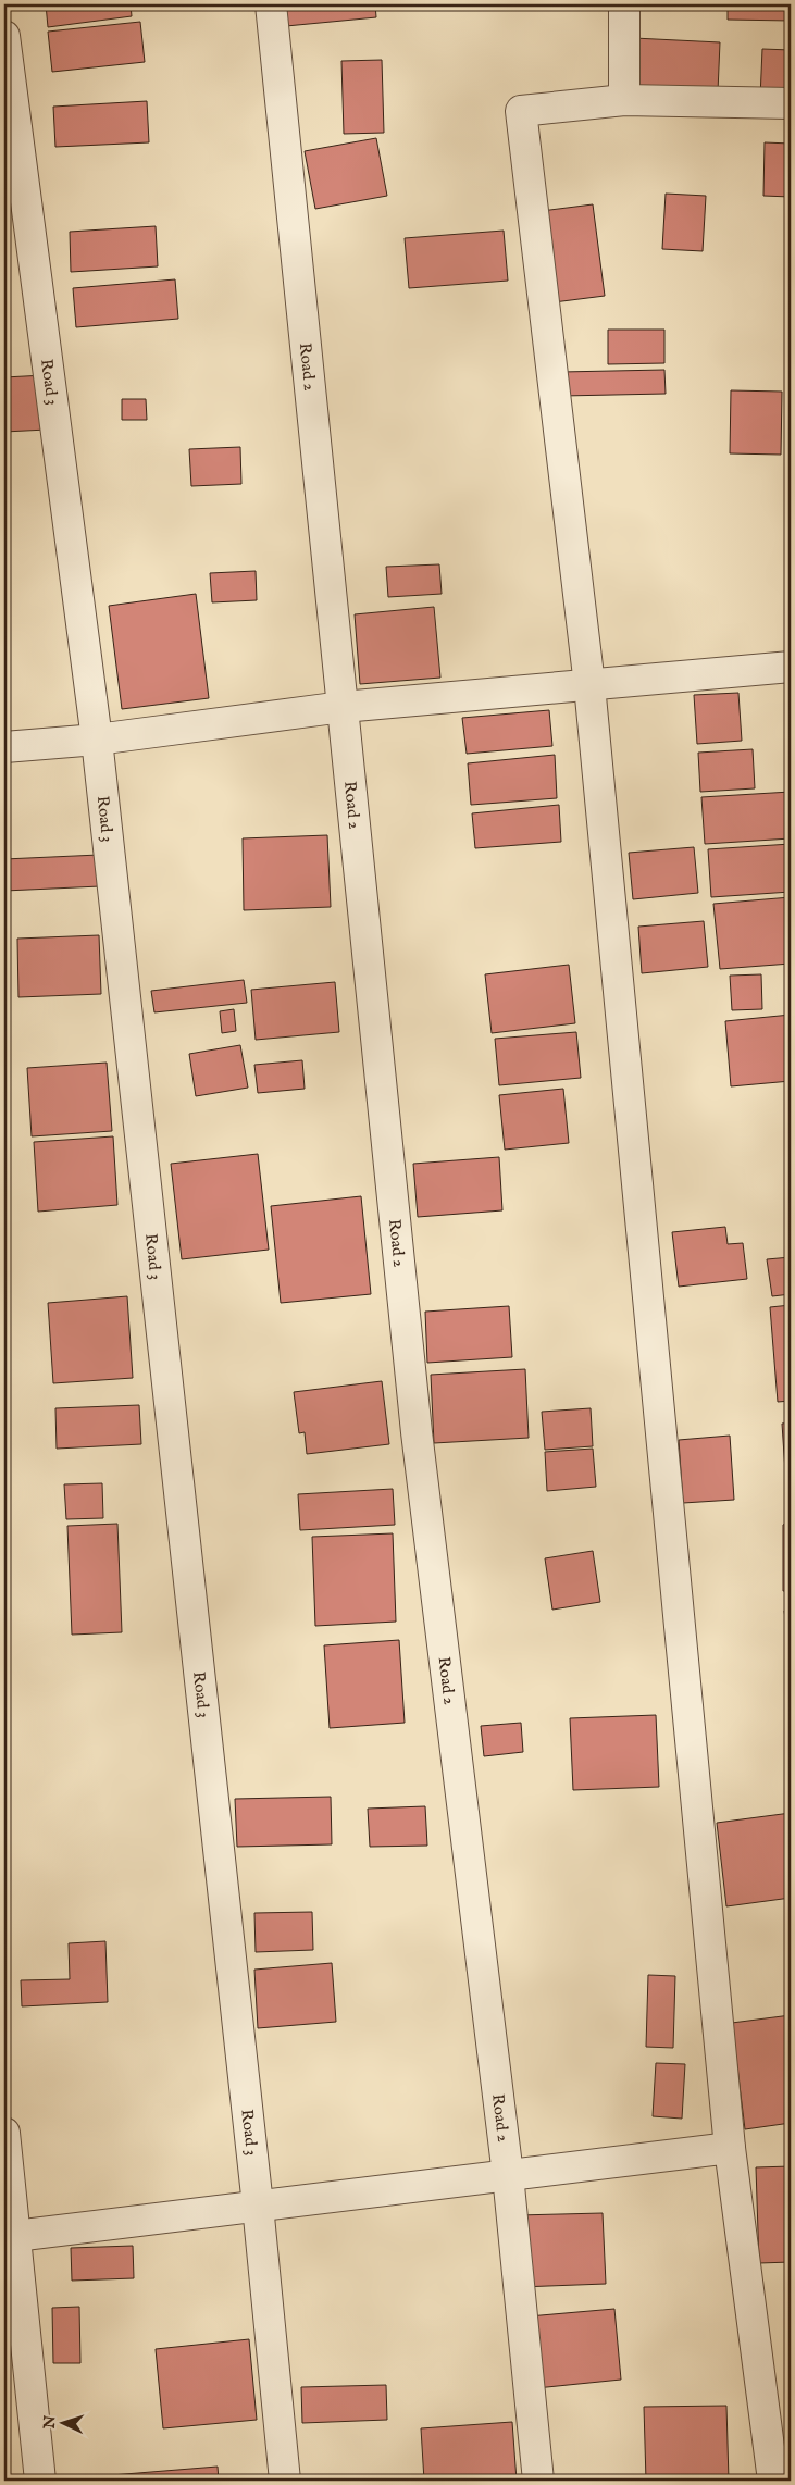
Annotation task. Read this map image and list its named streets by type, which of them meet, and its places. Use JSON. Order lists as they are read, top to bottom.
{
  "streets": {
    "street": ["Road 2", "Road 3"]
  },
  "north": "left"
}
